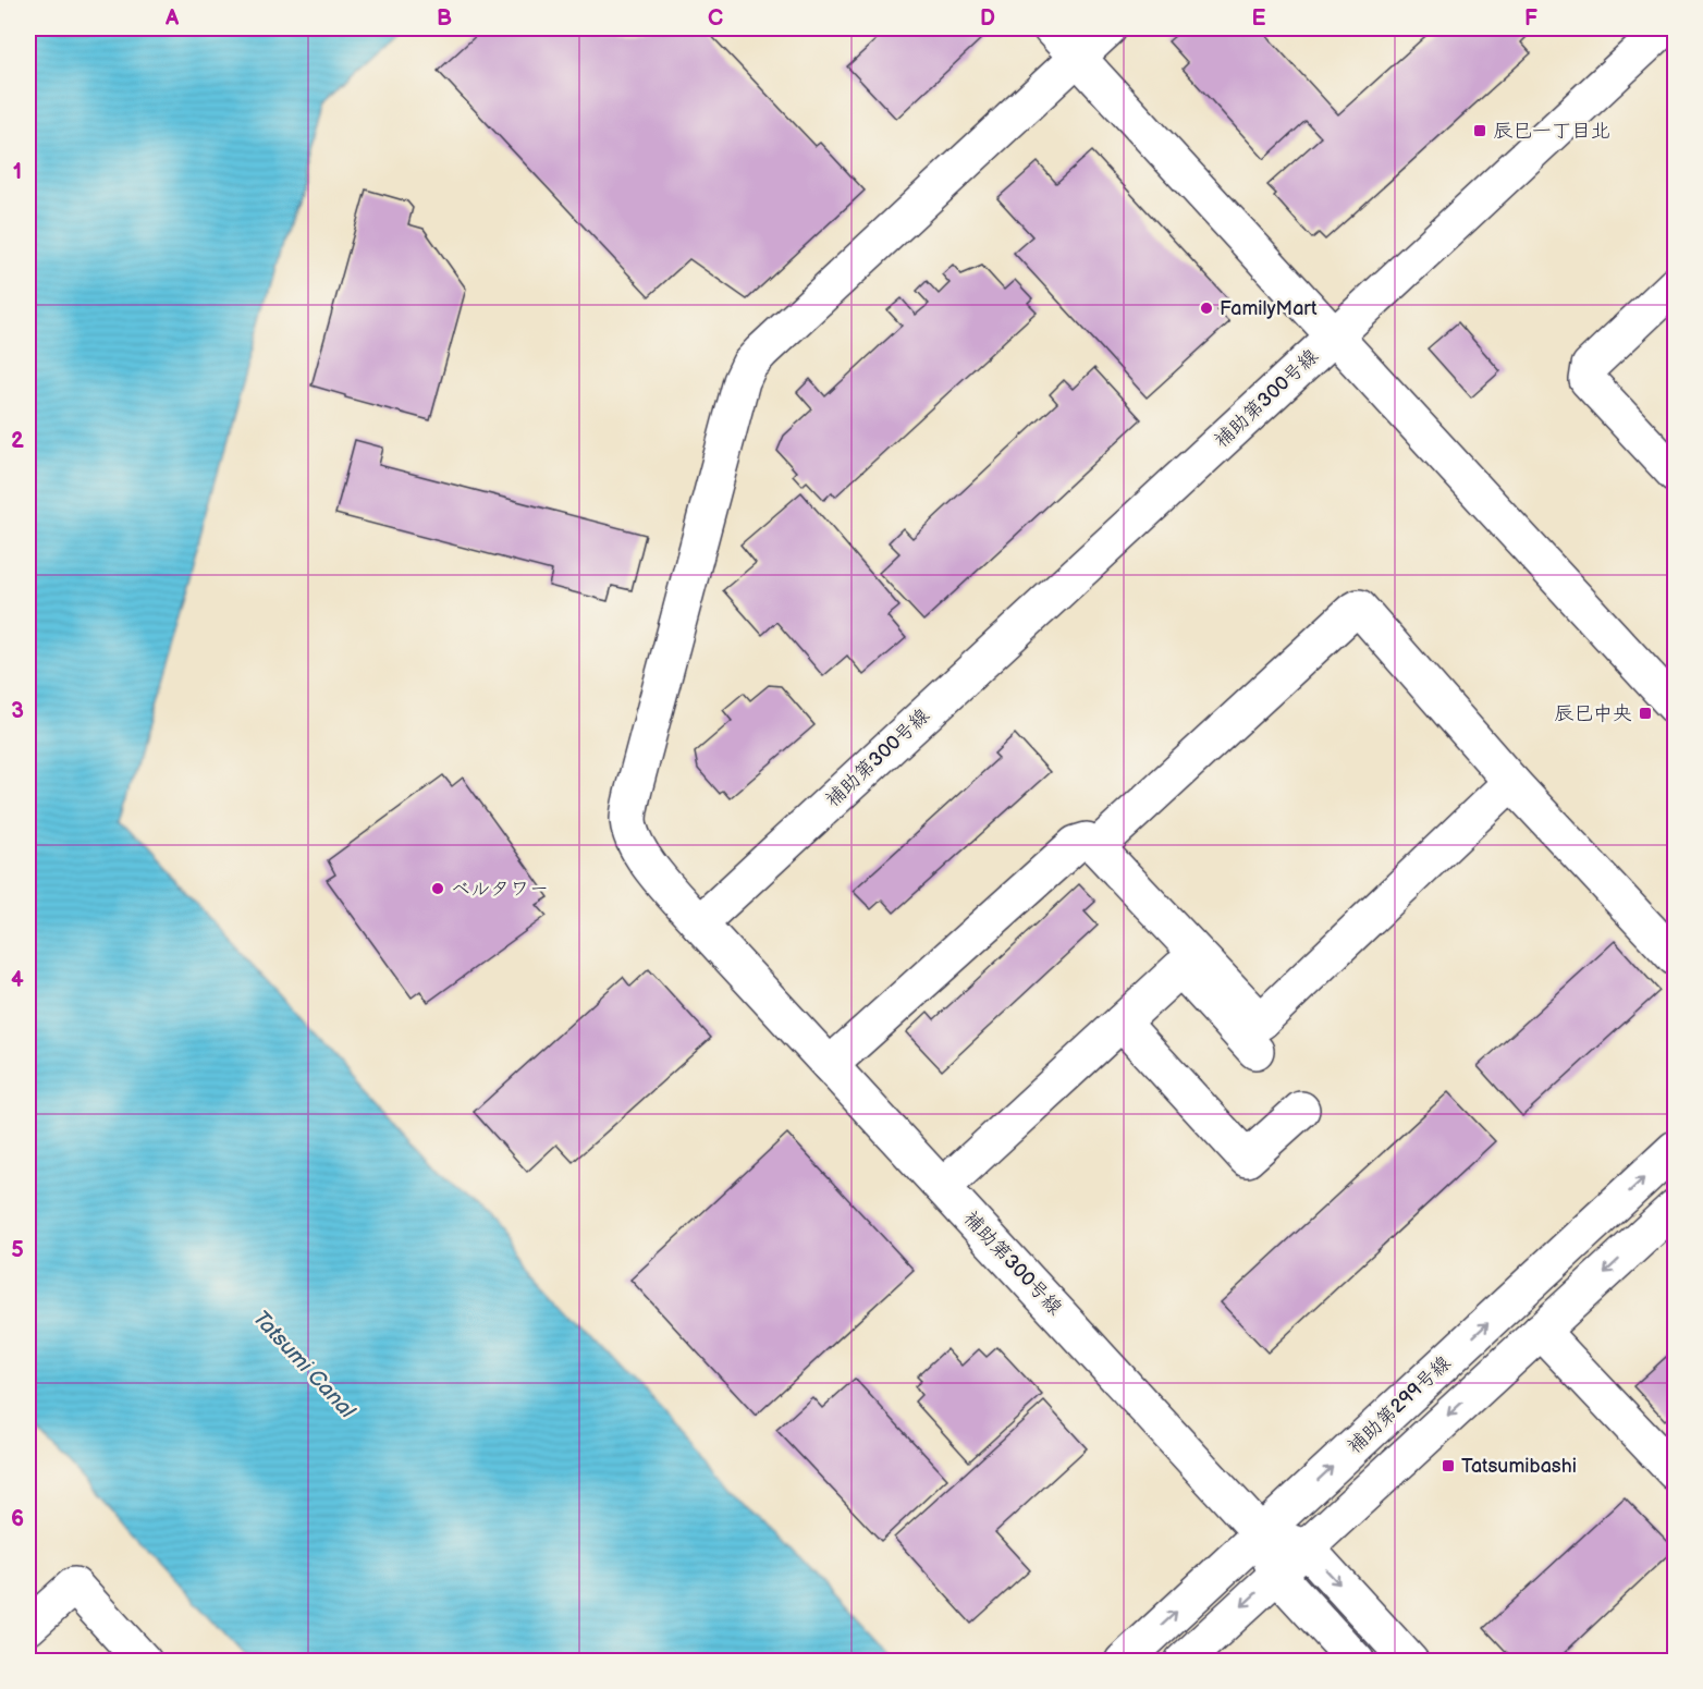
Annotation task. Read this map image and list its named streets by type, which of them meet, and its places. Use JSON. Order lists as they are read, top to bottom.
{
  "streets": {
    "street": ["補助第300号線", "補助第299号線"]
  },
  "crossings": [
    ["補助第300号線", "補助第299号線"]
  ],
  "water": ["Tatsumi Canal"],
  "places": {
    "transit": ["辰巳一丁目北", "辰巳中央", "Tatsumibashi"],
    "other": ["FamilyMart", "ベルタワー"]
  },
  "grid": {
    "columns": [
      "A",
      "B",
      "C",
      "D",
      "E",
      "F"
    ],
    "rows": [
      "1",
      "2",
      "3",
      "4",
      "5",
      "6"
    ]
  }
}
